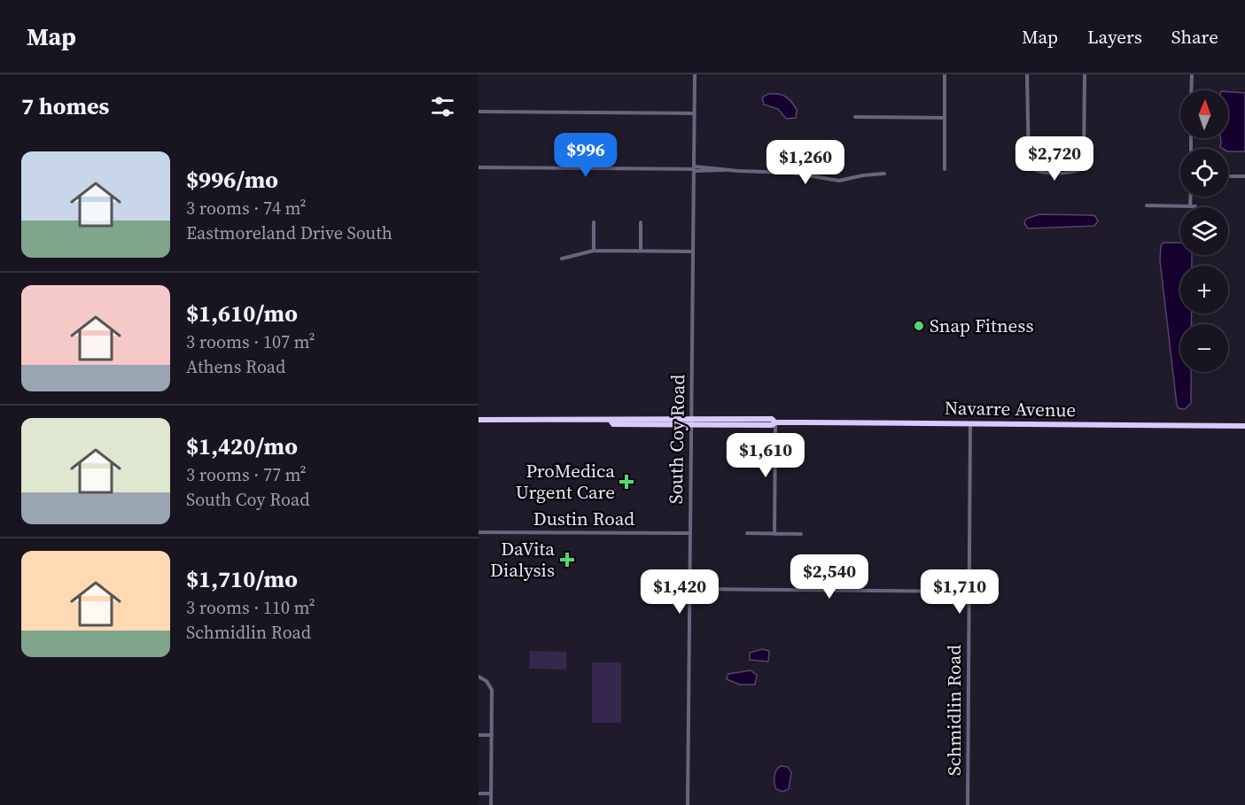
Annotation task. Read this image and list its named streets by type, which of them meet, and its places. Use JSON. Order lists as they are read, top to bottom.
{
  "streets": {
    "highway": ["Navarre Avenue"],
    "street": ["South Coy Road", "Dustin Road", "Schmidlin Road"]
  },
  "crossings": [
    ["Navarre Avenue", "South Coy Road"],
    ["Navarre Avenue", "Schmidlin Road"],
    ["South Coy Road", "Dustin Road"]
  ],
  "places": {
    "other": ["Snap Fitness"],
    "health": ["ProMedica Urgent Care", "DaVita Dialysis"]
  },
  "north": "top",
  "page": {
    "header": "Map",
    "nav": ["Map", "Layers", "Share"],
    "heading": "7 homes",
    "map_buttons": ["+", "−"],
    "price": [
      "$996",
      "$2,720",
      "$1,260",
      "$1,610",
      "$2,540",
      "$1,420",
      "$1,710"
    ],
    "list": [
      {
        "name": "$996/mo",
        "note": "3 rooms · 74 m² · Eastmoreland Drive South"
      },
      {
        "name": "$1,610/mo",
        "note": "3 rooms · 107 m² · Athens Road"
      },
      {
        "name": "$1,420/mo",
        "note": "3 rooms · 77 m² · South Coy Road"
      },
      {
        "name": "$1,710/mo",
        "note": "3 rooms · 110 m² · Schmidlin Road"
      }
    ]
  }
}
